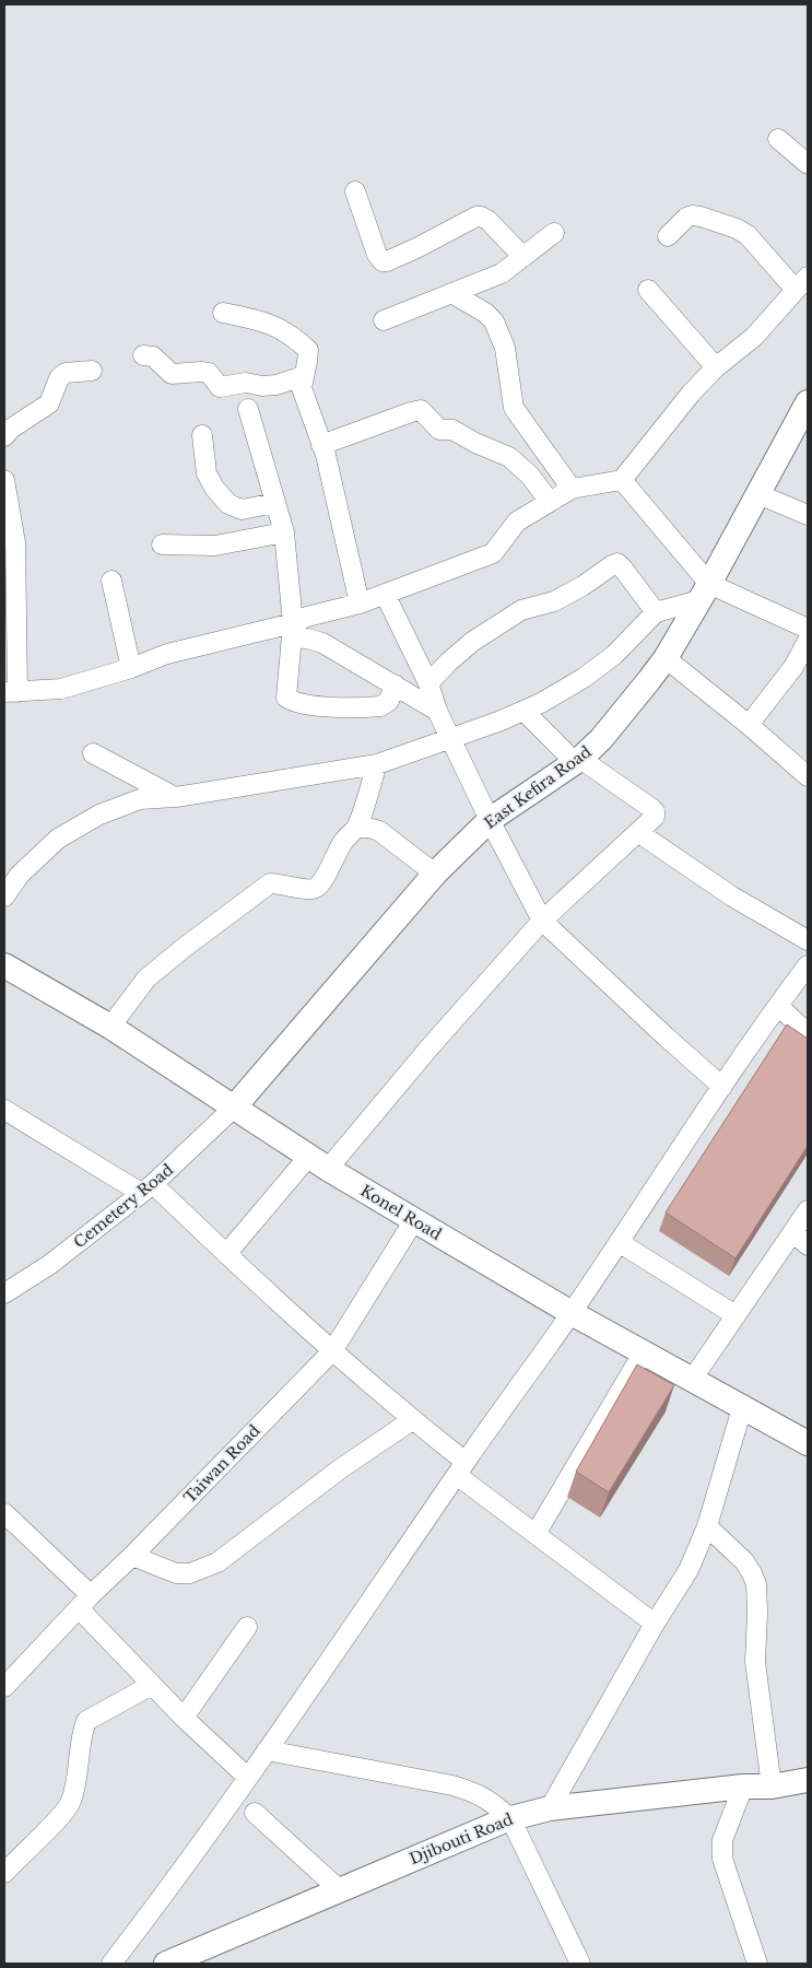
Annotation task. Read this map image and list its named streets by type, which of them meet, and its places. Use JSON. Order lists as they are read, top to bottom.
{
  "streets": {
    "main road": ["East Kefira Road", "Konel Road", "Djibouti Road"],
    "street": ["Cemetery Road", "Taiwan Road"]
  },
  "crossings": [
    ["East Kefira Road", "Cemetery Road"],
    ["East Kefira Road", "Konel Road"],
    ["Cemetery Road", "Konel Road"],
    ["Konel Road", "Taiwan Road"]
  ]
}
